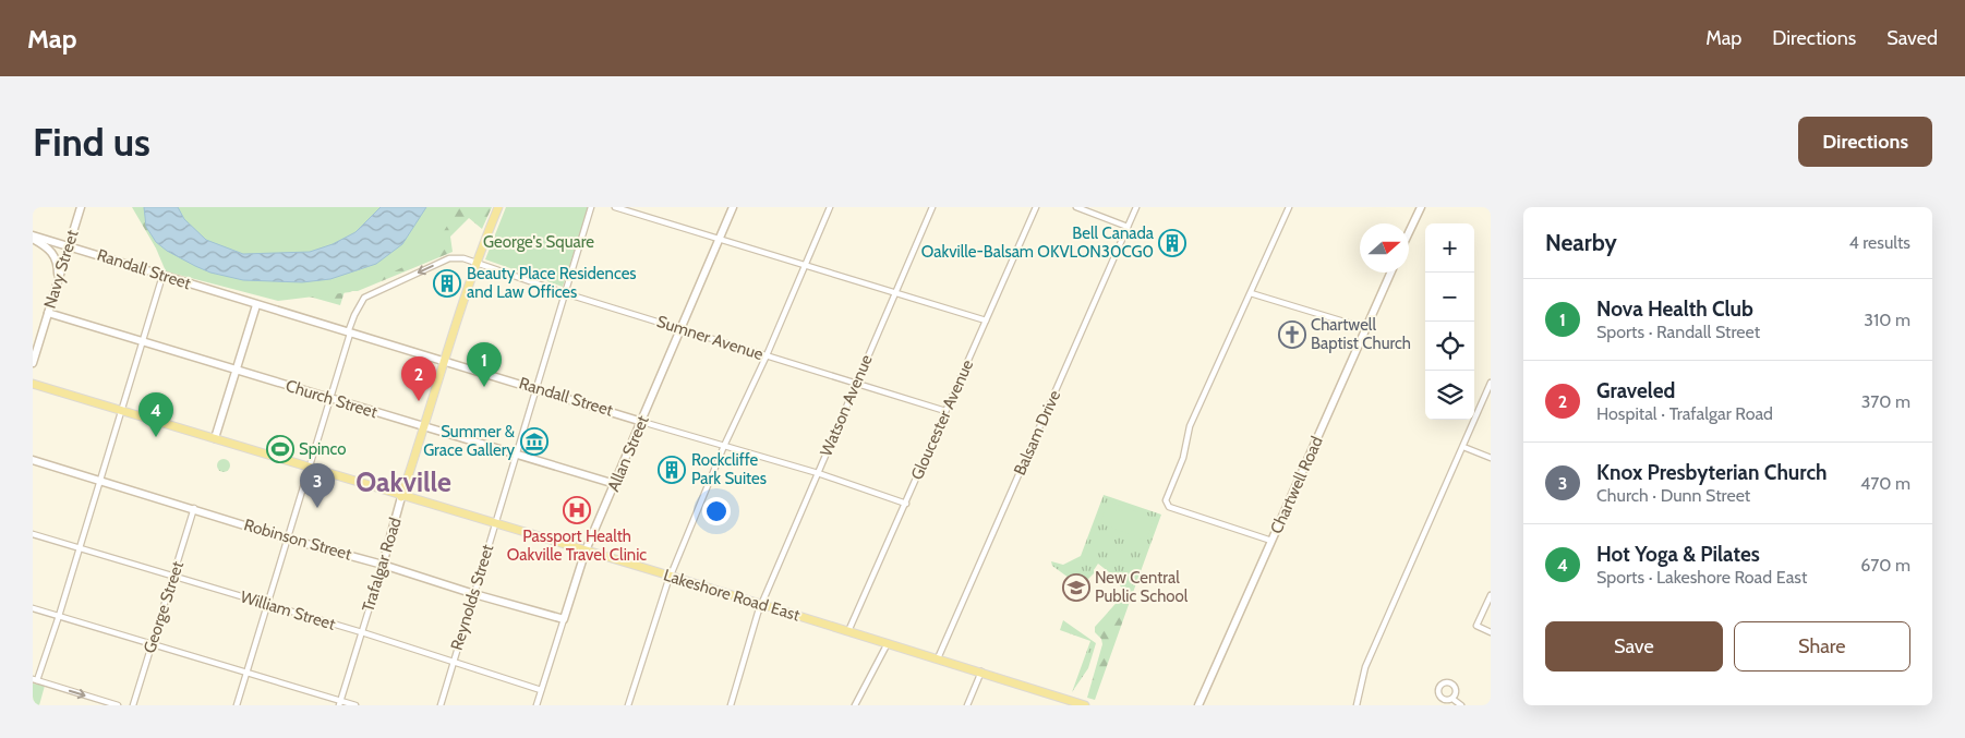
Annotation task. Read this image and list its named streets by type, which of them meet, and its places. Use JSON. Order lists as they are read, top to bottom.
{
  "streets": {
    "main road": ["Trafalgar Road", "Lakeshore Road East"],
    "street": [
      "Navy Street",
      "Randall Street",
      "Sumner Avenue",
      "Church Street",
      "Watson Avenue",
      "Gloucester Avenue",
      "Balsam Drive",
      "Allan Street",
      "Chartwell Road",
      "Robinson Street",
      "Reynolds Street",
      "George Street",
      "William Street"
    ]
  },
  "crossings": [
    ["Navy Street", "Randall Street"],
    ["Navy Street", "Church Street"],
    ["Randall Street", "Sumner Avenue"],
    ["Randall Street", "Watson Avenue"],
    ["Randall Street", "Gloucester Avenue"],
    ["Randall Street", "Allan Street"],
    ["Randall Street", "Trafalgar Road"],
    ["Randall Street", "Reynolds Street"],
    ["Sumner Avenue", "Church Street"],
    ["Sumner Avenue", "Watson Avenue"],
    ["Sumner Avenue", "Gloucester Avenue"],
    ["Sumner Avenue", "Allan Street"],
    ["Sumner Avenue", "Robinson Street"],
    ["Sumner Avenue", "Trafalgar Road"],
    ["Sumner Avenue", "Lakeshore Road East"],
    ["Sumner Avenue", "Reynolds Street"],
    ["Sumner Avenue", "William Street"],
    ["Church Street", "Allan Street"],
    ["Church Street", "Trafalgar Road"],
    ["Church Street", "Reynolds Street"],
    ["Watson Avenue", "Lakeshore Road East"],
    ["Gloucester Avenue", "Lakeshore Road East"],
    ["Balsam Drive", "Lakeshore Road East"],
    ["Allan Street", "Robinson Street"],
    ["Allan Street", "Lakeshore Road East"],
    ["Allan Street", "William Street"],
    ["Robinson Street", "Trafalgar Road"],
    ["Robinson Street", "Reynolds Street"],
    ["Robinson Street", "George Street"],
    ["Trafalgar Road", "Lakeshore Road East"],
    ["Trafalgar Road", "William Street"],
    ["Lakeshore Road East", "Reynolds Street"],
    ["Reynolds Street", "William Street"],
    ["George Street", "William Street"]
  ],
  "districts": ["Oakville"],
  "parks": ["George's Square"],
  "places": {
    "building": ["Bell Canada Oakville-Balsam OKVLON30CG0", "Beauty Place Residences and Law Offices", "Rockcliffe Park Suites"],
    "church": ["Chartwell Baptist Church"],
    "museum": ["Summer & Grace Gallery"],
    "sports": ["Spinco"],
    "hospital": ["Passport Health Oakville Travel Clinic"],
    "school or university": ["New Central Public School"]
  },
  "north": "right",
  "page": {
    "header": "Map",
    "nav": ["Map", "Directions", "Saved"],
    "buttons": [
      "Directions",
      ["Save", "Share"]
    ],
    "title": "Find us",
    "heading": ["Nearby", "4 results"],
    "map_buttons": ["+", "−"],
    "list": [
      {
        "mark": "1",
        "name": "Nova Health Club",
        "note": "Sports · Randall Street",
        "value": "310 m"
      },
      {
        "mark": "2",
        "name": "Graveled",
        "note": "Hospital · Trafalgar Road",
        "value": "370 m"
      },
      {
        "mark": "3",
        "name": "Knox Presbyterian Church",
        "note": "Church · Dunn Street",
        "value": "470 m"
      },
      {
        "mark": "4",
        "name": "Hot Yoga & Pilates",
        "note": "Sports · Lakeshore Road East",
        "value": "670 m"
      }
    ],
    "pins": [
      "1",
      "2",
      "4",
      "3"
    ]
  }
}
